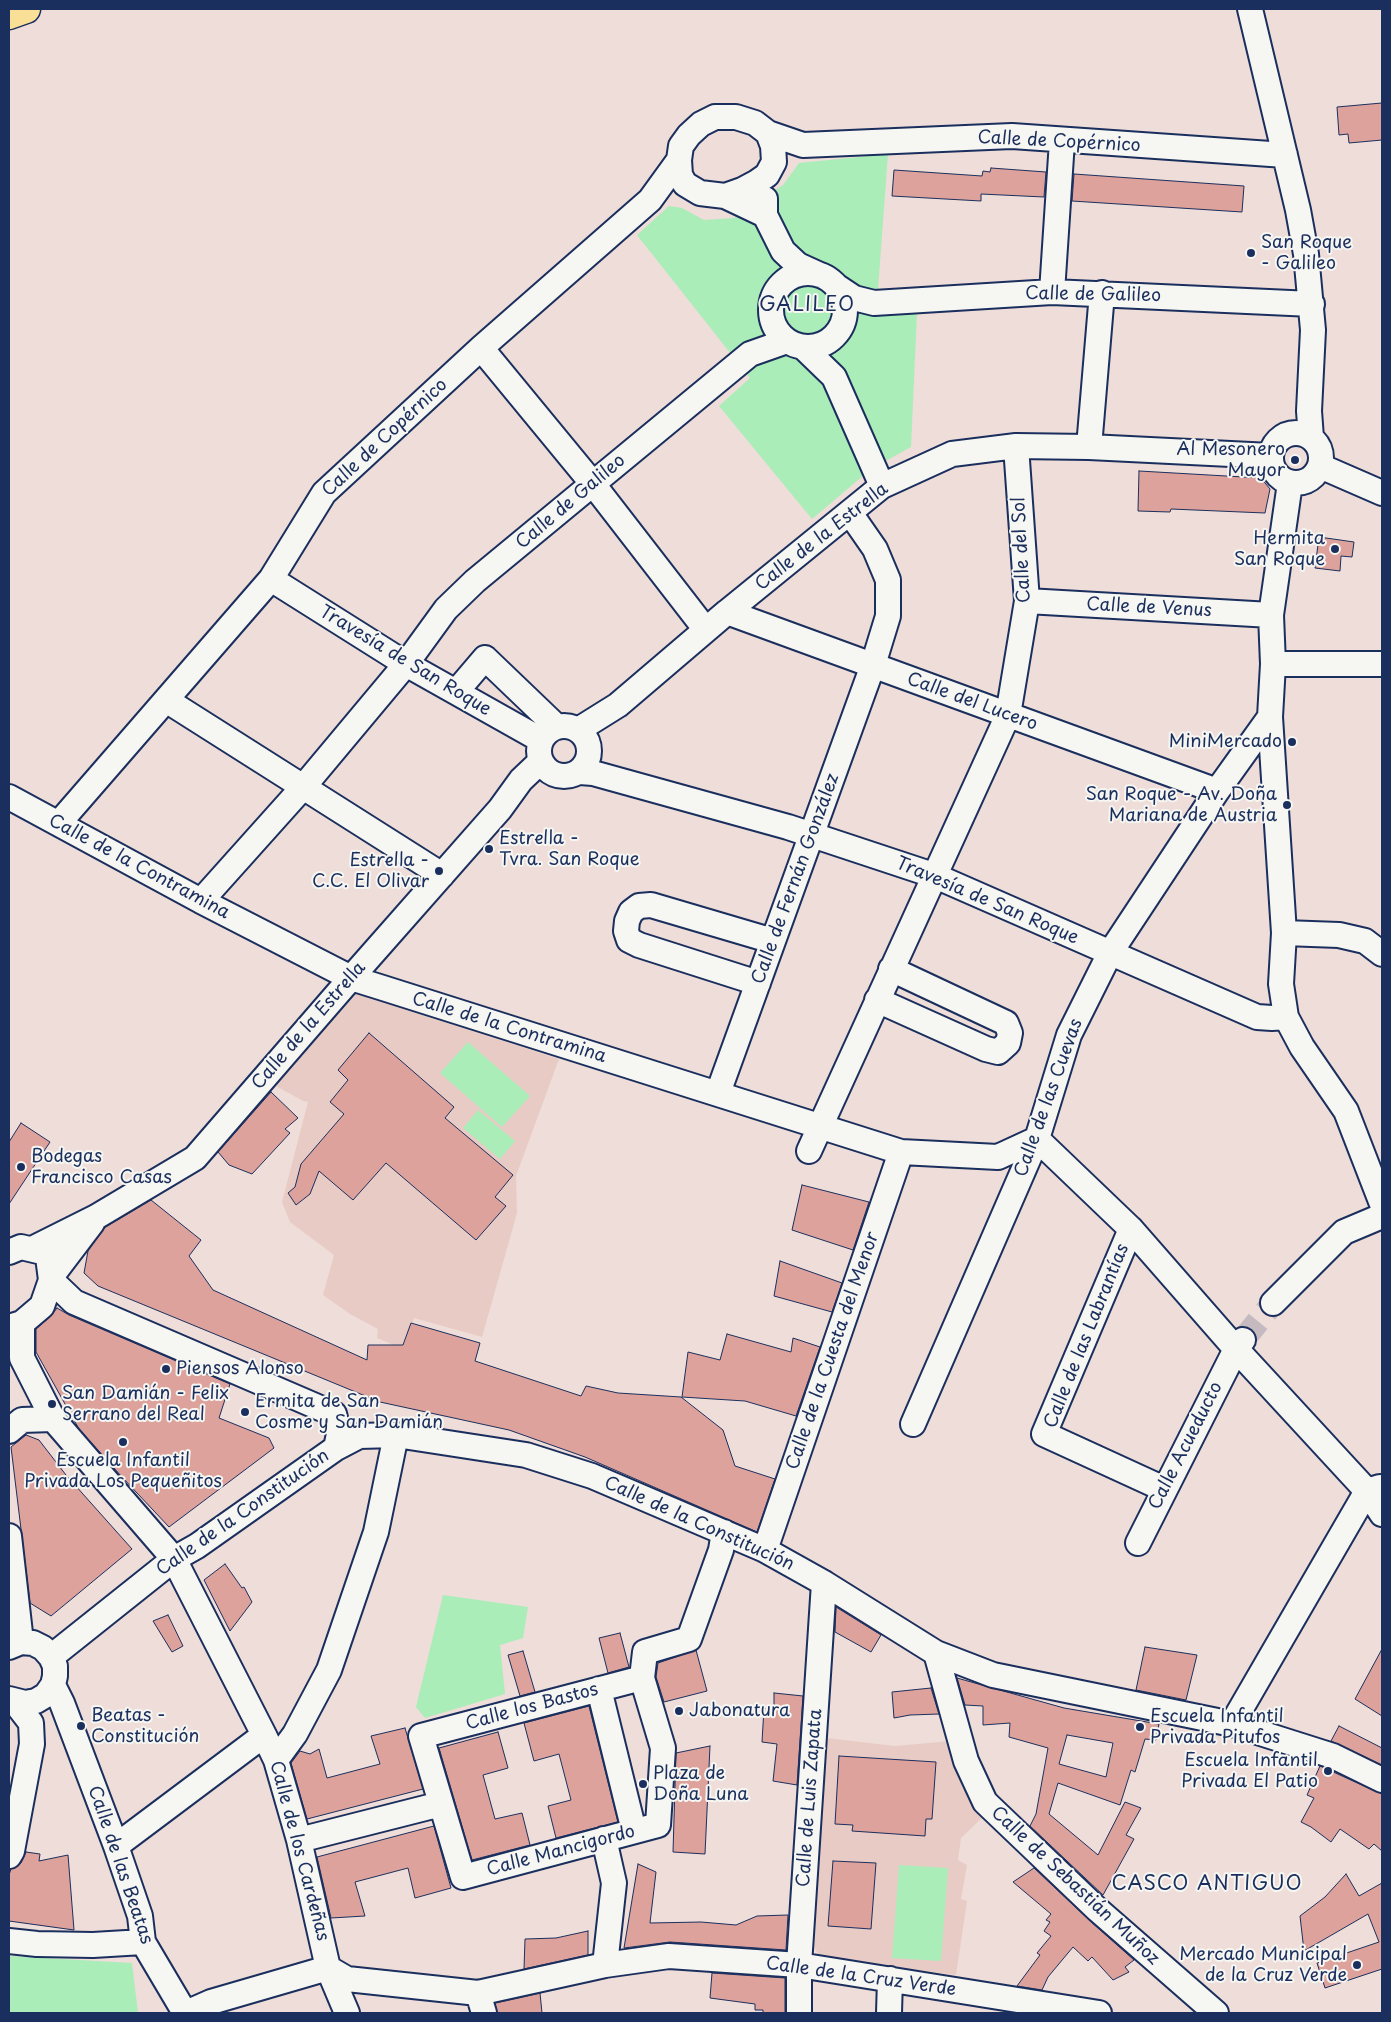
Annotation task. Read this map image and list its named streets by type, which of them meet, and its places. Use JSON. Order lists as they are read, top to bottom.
{
  "streets": {
    "street": [
      "Calle de Copérnico",
      "Calle de Galileo",
      "Calle de la Estrella",
      "Calle del Sol",
      "Calle de Venus",
      "Travesía de San Roque",
      "Calle del Lucero",
      "Calle de la Contramina",
      "Calle de Fernán González",
      "Calle de las Cuevas",
      "Calle de las Labrantías",
      "Calle de la Cuesta del Menor",
      "Calle Acueducto",
      "Calle de la Constitución",
      "Calle los Bastos",
      "Calle de Luis Zapata",
      "Calle de los Cardeñas",
      "Calle Mancigordo",
      "Calle de las Beatas",
      "Calle de Sebastián Muñoz",
      "Calle de la Cruz Verde"
    ]
  },
  "crossings": [
    ["Calle de Copérnico", "Travesía de San Roque"],
    ["Calle de Copérnico", "Calle de la Contramina"],
    ["Calle de Galileo", "Travesía de San Roque"],
    ["Calle de Galileo", "Calle de la Contramina"],
    ["Calle de la Estrella", "Calle del Sol"],
    ["Calle de la Estrella", "Travesía de San Roque"],
    ["Calle de la Estrella", "Calle del Lucero"],
    ["Calle de la Estrella", "Calle de la Contramina"],
    ["Calle de la Estrella", "Calle de Fernán González"],
    ["Calle de la Estrella", "Calle de los Cardeñas"],
    ["Calle del Sol", "Calle de Venus"],
    ["Calle del Sol", "Travesía de San Roque"],
    ["Calle del Sol", "Calle del Lucero"],
    ["Calle del Sol", "Calle de la Contramina"],
    ["Travesía de San Roque", "Calle de Fernán González"],
    ["Travesía de San Roque", "Calle de las Cuevas"],
    ["Calle del Lucero", "Calle de Fernán González"],
    ["Calle del Lucero", "Calle de las Cuevas"],
    ["Calle de la Contramina", "Calle de Fernán González"],
    ["Calle de la Contramina", "Calle de las Cuevas"],
    ["Calle de la Contramina", "Calle de la Cuesta del Menor"],
    ["Calle de las Labrantías", "Calle Acueducto"],
    ["Calle de la Cuesta del Menor", "Calle de la Constitución"],
    ["Calle de la Constitución", "Calle de Luis Zapata"],
    ["Calle de la Constitución", "Calle de los Cardeñas"],
    ["Calle de la Constitución", "Calle de Sebastián Muñoz"],
    ["Calle los Bastos", "Calle Mancigordo"],
    ["Calle de Luis Zapata", "Calle de la Cruz Verde"],
    ["Calle de los Cardeñas", "Calle de la Cruz Verde"]
  ],
  "districts": ["GALILEO", "CASCO ANTIGUO"],
  "places": [
    "San Roque - Galileo",
    "Al Mesonero Mayor",
    "Hermita San Roque",
    "MiniMercado",
    "San Roque - Av. Doña Mariana de Austria",
    "Estrella - Tvra. San Roque",
    "Estrella - C.C. El Olivar",
    "Bodegas Francisco Casas",
    "Piensos Alonso",
    "San Damián - Felix Serrano del Real",
    "Ermita de San Cosme y San Damián",
    "Escuela Infantil Privada Los Pequeñitos",
    "Jabonatura",
    "Beatas - Constitución",
    "Escuela Infantil Privada Pitufos",
    "Escuela Infantil Privada El Patio",
    "Plaza de Doña Luna",
    "Mercado Municipal de la Cruz Verde"
  ]
}
